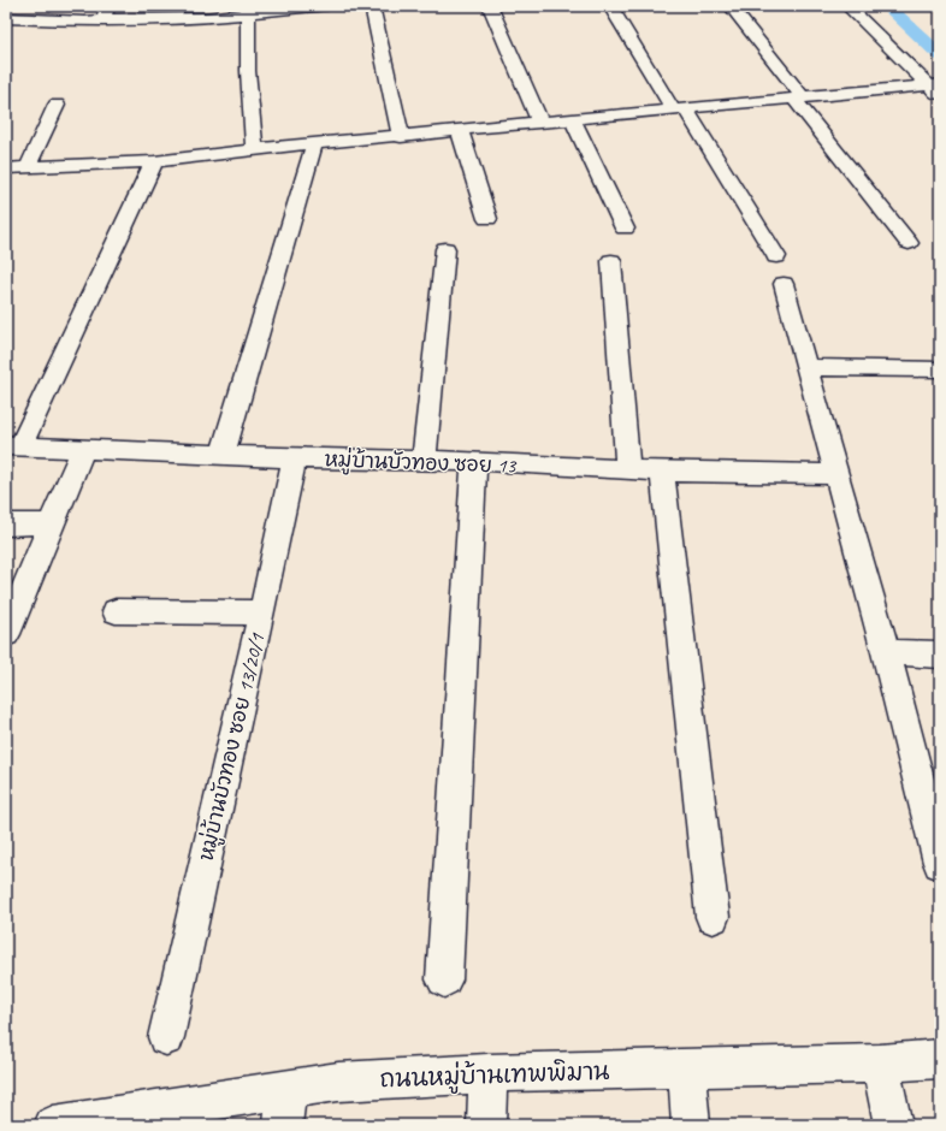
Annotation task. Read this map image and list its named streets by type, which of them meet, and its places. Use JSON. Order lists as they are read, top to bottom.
{
  "streets": {
    "street": ["หมู่บ้านบัวทอง ซอย 13", "หมู่บ้านบัวทอง ซอย 13/20/1", "ถนนหมู่บ้านเทพพิมาน"]
  },
  "crossings": [
    ["หมู่บ้านบัวทอง ซอย 13", "หมู่บ้านบัวทอง ซอย 13/20/1"]
  ]
}
